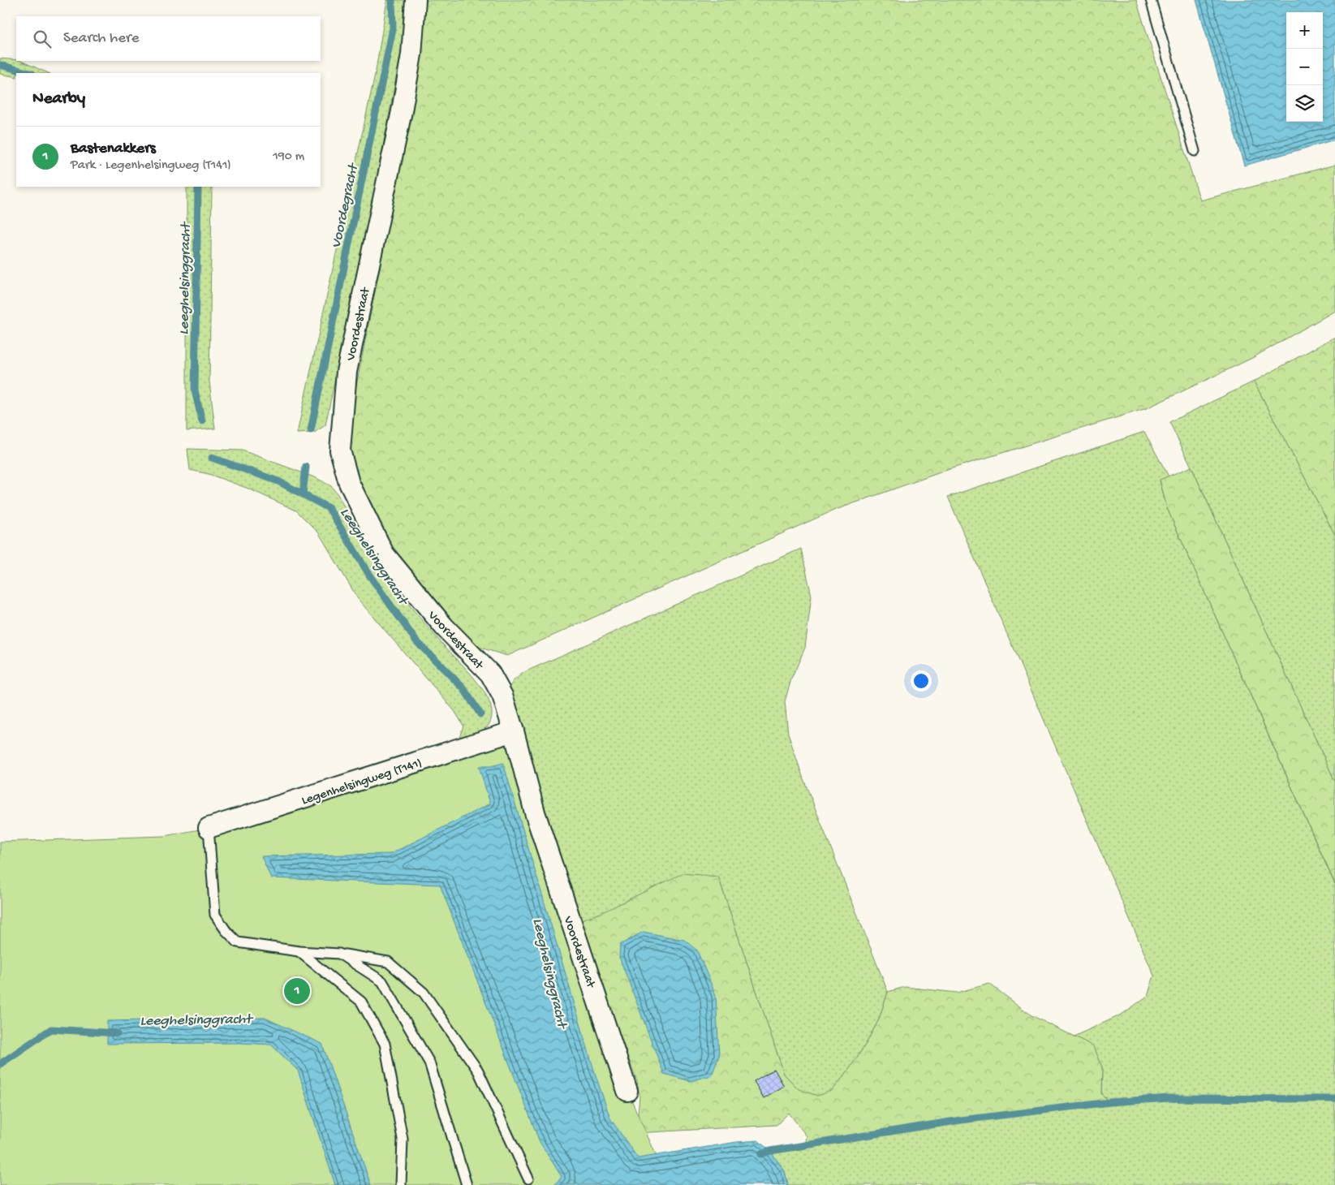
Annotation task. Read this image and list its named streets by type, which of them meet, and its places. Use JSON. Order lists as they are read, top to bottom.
{
  "streets": {
    "street": ["Voordestraat", "Legenhelsingweg (T141)"]
  },
  "crossings": [
    ["Voordestraat", "Legenhelsingweg (T141)"]
  ],
  "water": ["Voordegracht", "Leeghelsinggracht"],
  "page": {
    "map_buttons": ["+", "−"],
    "search": "Search here",
    "heading": "Nearby",
    "list": [
      {
        "mark": "1",
        "name": "Bastenakkers",
        "note": "Park · Legenhelsingweg (T141)",
        "value": "190 m"
      }
    ],
    "pins": "1"
  }
}
